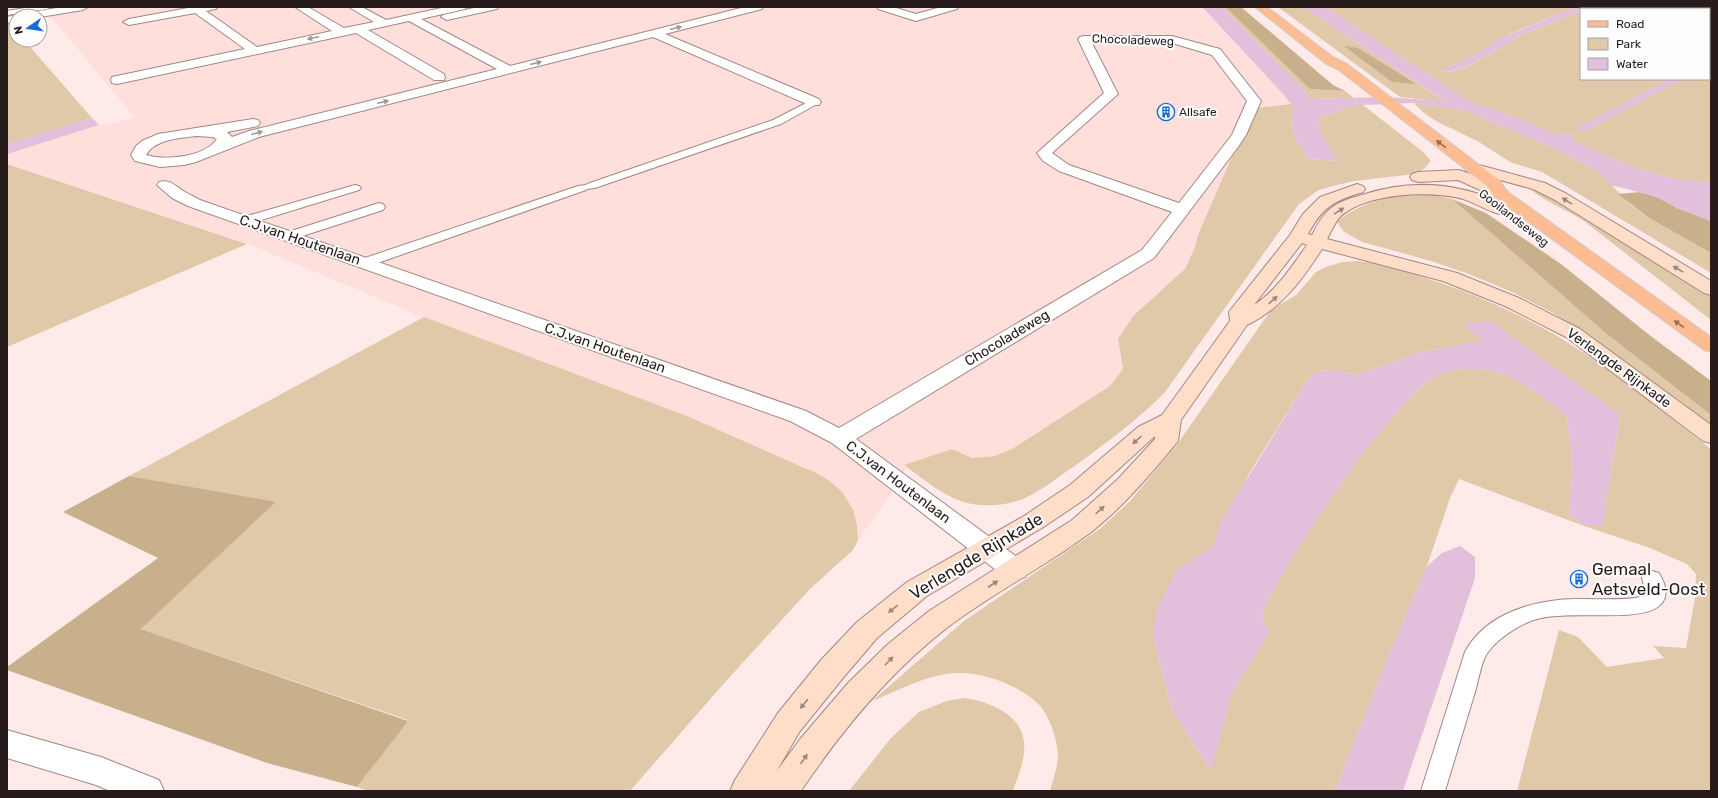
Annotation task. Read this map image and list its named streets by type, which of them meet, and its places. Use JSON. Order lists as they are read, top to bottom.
{
  "streets": {
    "main road": ["Gooilandseweg"],
    "street": ["Chocoladeweg", "C.J.van Houtenlaan", "Verlengde Rijnkade"]
  },
  "crossings": [
    ["Chocoladeweg", "C.J.van Houtenlaan"],
    ["Gooilandseweg", "Verlengde Rijnkade"],
    ["C.J.van Houtenlaan", "Verlengde Rijnkade"]
  ],
  "places": {
    "building": ["Allsafe", "Gemaal Aetsveld-Oost"]
  },
  "legend": ["Road", "Park", "Water"],
  "north": "left"
}
